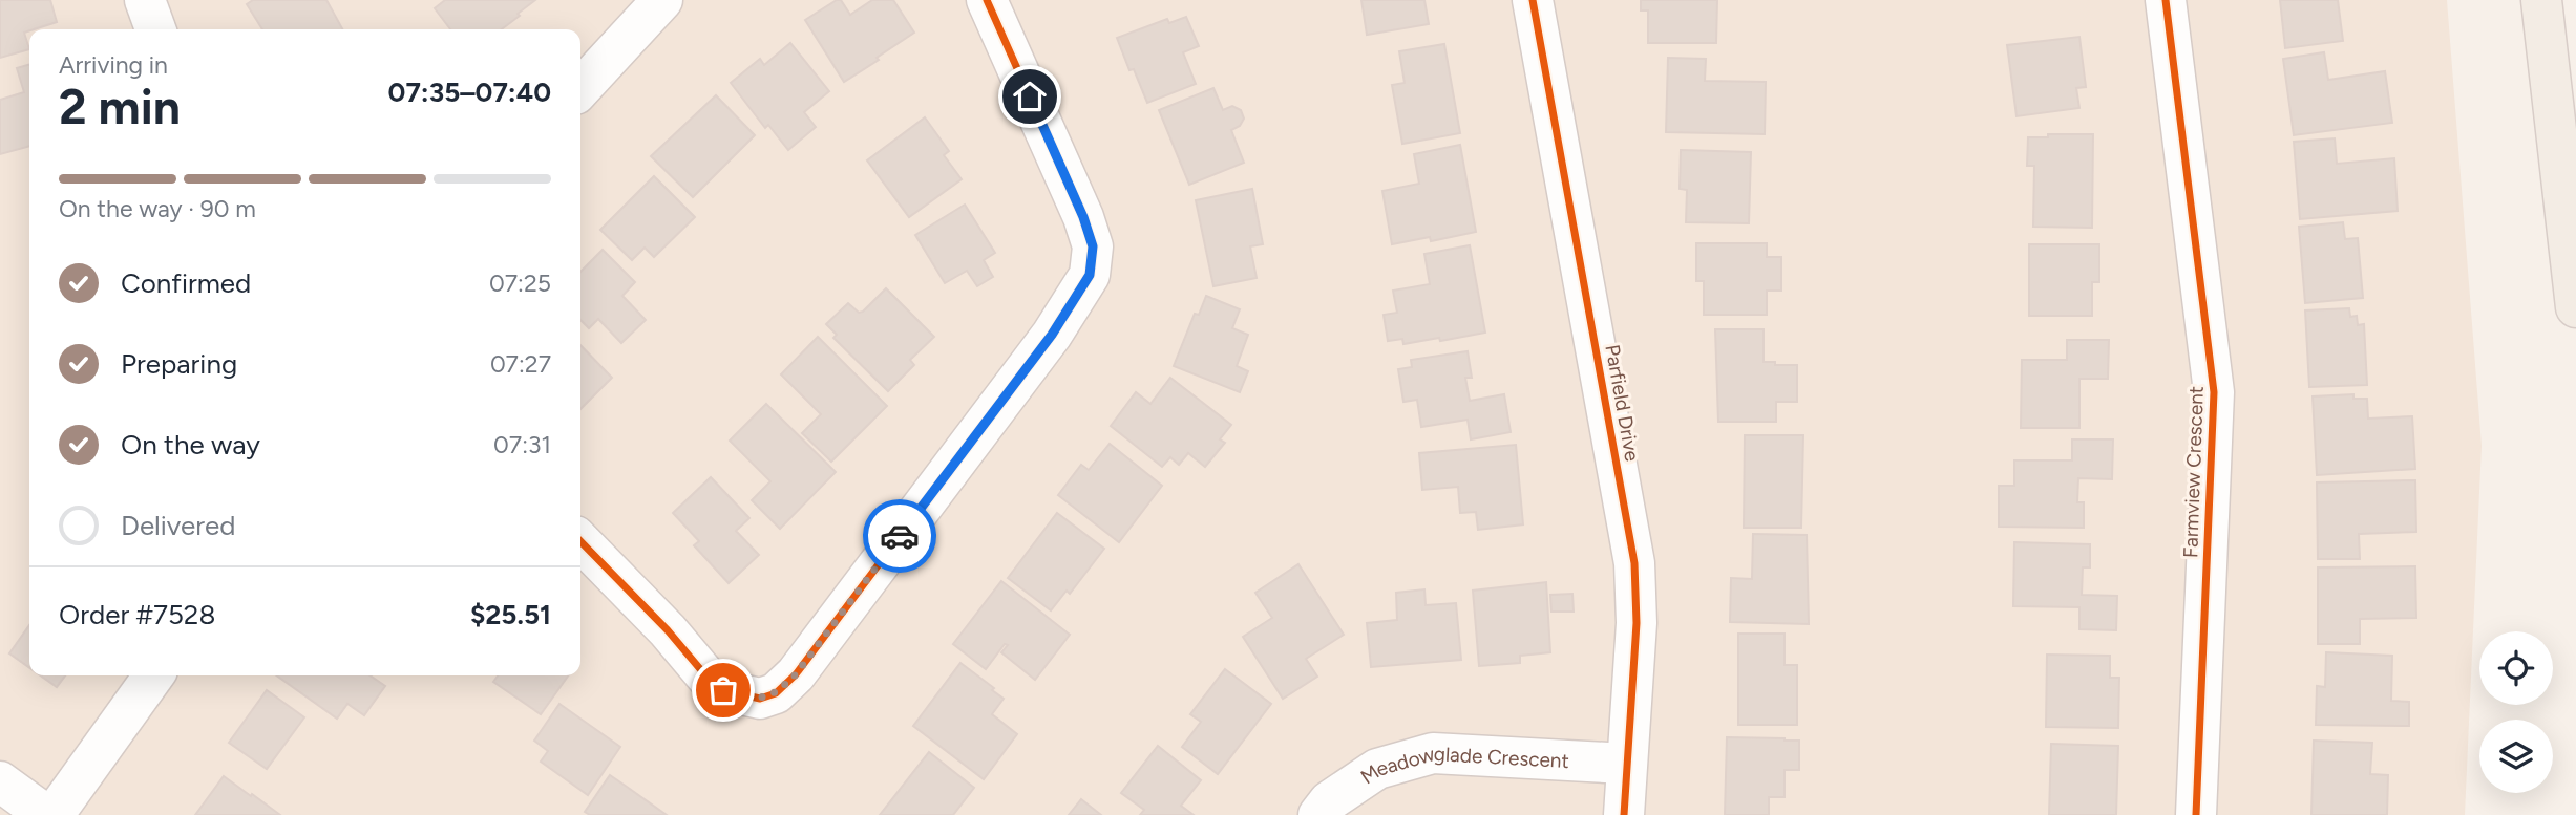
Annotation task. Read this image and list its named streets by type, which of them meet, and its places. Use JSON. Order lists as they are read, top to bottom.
{
  "streets": {
    "street": ["Parfield Drive", "Farmview Crescent", "Meadowglade Crescent"]
  },
  "crossings": [
    ["Parfield Drive", "Meadowglade Crescent"]
  ],
  "page": {
    "heading": ["2 min", "Arriving in", "07:35–07:40"],
    "panel": ["Order #7528", "$25.51"],
    "bar": "On the way · 90 m",
    "list": [
      ["Confirmed", "07:25"],
      ["Preparing", "07:27"],
      ["On the way", "07:31"],
      "Delivered"
    ]
  }
}
